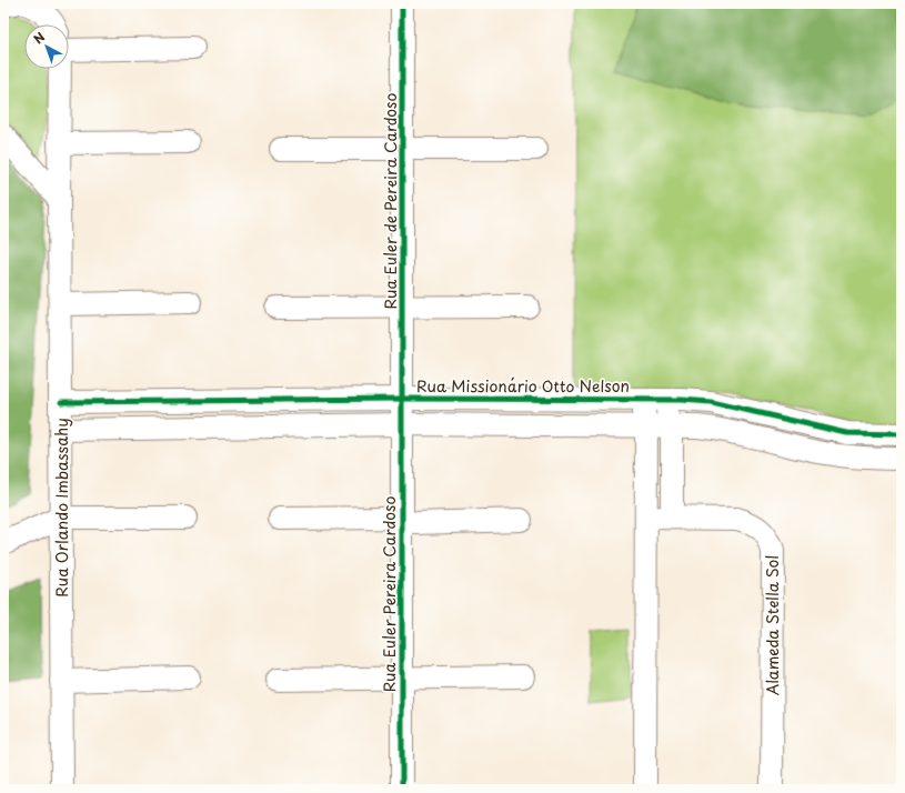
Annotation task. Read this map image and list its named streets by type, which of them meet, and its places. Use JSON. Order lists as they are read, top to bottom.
{
  "streets": {
    "street": [
      "Rua Euler de Pereira Cardoso",
      "Rua Missionário Otto Nelson",
      "Rua Orlando Imbassahy",
      "Rua Euler Pereira Cardoso",
      "Alameda Stella Sol"
    ]
  },
  "crossings": [
    ["Rua Euler de Pereira Cardoso", "Rua Missionário Otto Nelson"],
    ["Rua Euler de Pereira Cardoso", "Rua Euler Pereira Cardoso"],
    ["Rua Missionário Otto Nelson", "Rua Orlando Imbassahy"],
    ["Rua Missionário Otto Nelson", "Rua Euler Pereira Cardoso"]
  ],
  "north": "top left"
}
